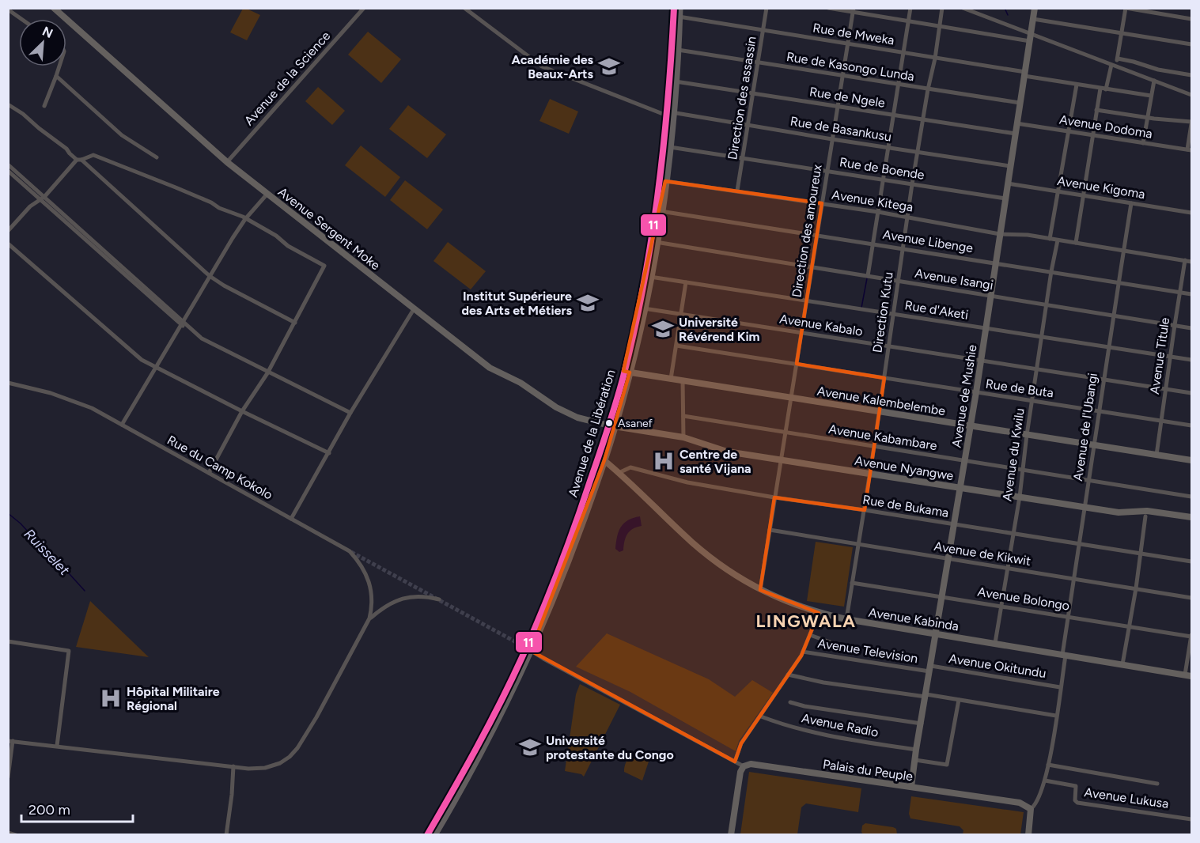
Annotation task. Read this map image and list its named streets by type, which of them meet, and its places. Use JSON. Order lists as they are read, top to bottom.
{
  "streets": {
    "main road": ["Avenue de la Libération"],
    "street": [
      "Rue de Mweka",
      "Rue de Kasongo Lunda",
      "Avenue de la Science",
      "Rue de Ngele",
      "Direction des assassin",
      "Avenue Dodoma",
      "Rue de Basankusu",
      "Rue de Boende",
      "Avenue Kigoma",
      "Avenue Kitega",
      "Avenue Sergent Moke",
      "Direction des amoureux",
      "Avenue Libenge",
      "Avenue Isangi",
      "Rue d'Aketi",
      "Direction Kutu",
      "Avenue Kabalo",
      "Avenue Titule",
      "Rue de Buta",
      "Avenue de Mushie",
      "Avenue Kalembelembe",
      "Avenue de l'Ubangi",
      "Avenue Kabambare",
      "Avenue du Kwilu",
      "Rue du Camp Kokolo",
      "Avenue Nyangwe",
      "Rue de Bukama",
      "Avenue de Kikwit",
      "Avenue Bolongo",
      "Avenue Kabinda",
      "Avenue Television",
      "Avenue Okitundu",
      "Avenue Radio",
      "Palais du Peuple",
      "Avenue Lukusa"
    ]
  },
  "crossings": [
    ["Rue de Mweka", "Direction des assassin"],
    ["Rue de Mweka", "Direction des amoureux"],
    ["Rue de Mweka", "Direction Kutu"],
    ["Rue de Mweka", "Avenue de Mushie"],
    ["Rue de Mweka", "Avenue de la Libération"],
    ["Rue de Kasongo Lunda", "Direction des assassin"],
    ["Rue de Kasongo Lunda", "Direction des amoureux"],
    ["Rue de Kasongo Lunda", "Direction Kutu"],
    ["Rue de Kasongo Lunda", "Avenue de Mushie"],
    ["Rue de Kasongo Lunda", "Avenue de la Libération"],
    ["Avenue de la Science", "Avenue Sergent Moke"],
    ["Rue de Ngele", "Direction des assassin"],
    ["Rue de Ngele", "Direction des amoureux"],
    ["Rue de Ngele", "Direction Kutu"],
    ["Rue de Ngele", "Avenue de Mushie"],
    ["Rue de Ngele", "Avenue de la Libération"],
    ["Direction des assassin", "Rue de Basankusu"],
    ["Direction des assassin", "Rue de Boende"],
    ["Direction des assassin", "Avenue Kitega"],
    ["Avenue Dodoma", "Avenue de Mushie"],
    ["Rue de Basankusu", "Direction des amoureux"],
    ["Rue de Basankusu", "Direction Kutu"],
    ["Rue de Basankusu", "Avenue de Mushie"],
    ["Rue de Basankusu", "Avenue de la Libération"],
    ["Rue de Boende", "Direction des amoureux"],
    ["Rue de Boende", "Direction Kutu"],
    ["Rue de Boende", "Avenue de Mushie"],
    ["Rue de Boende", "Avenue de la Libération"],
    ["Avenue Kigoma", "Avenue de Mushie"],
    ["Avenue Kigoma", "Avenue de l'Ubangi"],
    ["Avenue Kitega", "Direction des amoureux"],
    ["Avenue Kitega", "Direction Kutu"],
    ["Avenue Kitega", "Avenue Titule"],
    ["Avenue Kitega", "Avenue de Mushie"],
    ["Avenue Kitega", "Avenue de l'Ubangi"],
    ["Avenue Kitega", "Avenue de la Libération"],
    ["Avenue Kitega", "Avenue du Kwilu"],
    ["Avenue Sergent Moke", "Avenue de la Libération"],
    ["Avenue Sergent Moke", "Avenue Nyangwe"],
    ["Direction des amoureux", "Avenue Libenge"],
    ["Direction des amoureux", "Avenue Isangi"],
    ["Direction des amoureux", "Rue d'Aketi"],
    ["Direction des amoureux", "Avenue Kabalo"],
    ["Direction des amoureux", "Rue de Buta"],
    ["Direction des amoureux", "Avenue Kalembelembe"],
    ["Direction des amoureux", "Avenue Kabambare"],
    ["Direction des amoureux", "Avenue Nyangwe"],
    ["Direction des amoureux", "Rue de Bukama"],
    ["Direction des amoureux", "Avenue de Kikwit"],
    ["Direction des amoureux", "Avenue Kabinda"],
    ["Avenue Libenge", "Direction Kutu"],
    ["Avenue Libenge", "Avenue Titule"],
    ["Avenue Libenge", "Avenue de Mushie"],
    ["Avenue Libenge", "Avenue de l'Ubangi"],
    ["Avenue Libenge", "Avenue de la Libération"],
    ["Avenue Libenge", "Avenue du Kwilu"],
    ["Avenue Isangi", "Direction Kutu"],
    ["Avenue Isangi", "Avenue Titule"],
    ["Avenue Isangi", "Avenue de Mushie"],
    ["Avenue Isangi", "Avenue de l'Ubangi"],
    ["Avenue Isangi", "Avenue de la Libération"],
    ["Avenue Isangi", "Avenue du Kwilu"],
    ["Rue d'Aketi", "Direction Kutu"],
    ["Rue d'Aketi", "Avenue Titule"],
    ["Rue d'Aketi", "Avenue de Mushie"],
    ["Rue d'Aketi", "Avenue de l'Ubangi"],
    ["Rue d'Aketi", "Avenue de la Libération"],
    ["Rue d'Aketi", "Avenue du Kwilu"],
    ["Direction Kutu", "Avenue Kabalo"],
    ["Direction Kutu", "Rue de Buta"],
    ["Direction Kutu", "Avenue Kalembelembe"],
    ["Direction Kutu", "Avenue Kabambare"],
    ["Direction Kutu", "Avenue Nyangwe"],
    ["Direction Kutu", "Rue de Bukama"],
    ["Direction Kutu", "Avenue de Kikwit"],
    ["Direction Kutu", "Avenue Bolongo"],
    ["Direction Kutu", "Avenue Kabinda"],
    ["Avenue Kabalo", "Avenue Titule"],
    ["Avenue Kabalo", "Avenue de Mushie"],
    ["Avenue Kabalo", "Avenue de l'Ubangi"],
    ["Avenue Kabalo", "Avenue de la Libération"],
    ["Avenue Kabalo", "Avenue du Kwilu"],
    ["Avenue Titule", "Rue de Buta"],
    ["Avenue Titule", "Avenue Kalembelembe"],
    ["Rue de Buta", "Avenue de Mushie"],
    ["Rue de Buta", "Avenue de l'Ubangi"],
    ["Rue de Buta", "Avenue du Kwilu"],
    ["Avenue de Mushie", "Avenue Kalembelembe"],
    ["Avenue de Mushie", "Avenue Kabambare"],
    ["Avenue de Mushie", "Avenue Nyangwe"],
    ["Avenue de Mushie", "Rue de Bukama"],
    ["Avenue de Mushie", "Avenue de Kikwit"],
    ["Avenue de Mushie", "Avenue Bolongo"],
    ["Avenue de Mushie", "Avenue Kabinda"],
    ["Avenue de Mushie", "Avenue Television"],
    ["Avenue de Mushie", "Avenue Okitundu"],
    ["Avenue de Mushie", "Avenue Radio"],
    ["Avenue de Mushie", "Palais du Peuple"],
    ["Avenue Kalembelembe", "Avenue de l'Ubangi"],
    ["Avenue Kalembelembe", "Avenue de la Libération"],
    ["Avenue Kalembelembe", "Avenue du Kwilu"],
    ["Avenue de l'Ubangi", "Avenue Kabambare"],
    ["Avenue de l'Ubangi", "Avenue Nyangwe"],
    ["Avenue de l'Ubangi", "Rue de Bukama"],
    ["Avenue de l'Ubangi", "Avenue de Kikwit"],
    ["Avenue de l'Ubangi", "Avenue Bolongo"],
    ["Avenue de l'Ubangi", "Avenue Kabinda"],
    ["Avenue de l'Ubangi", "Avenue Okitundu"],
    ["Avenue de l'Ubangi", "Palais du Peuple"],
    ["Avenue de l'Ubangi", "Avenue Lukusa"],
    ["Avenue de la Libération", "Avenue Nyangwe"],
    ["Avenue de la Libération", "Avenue Kabinda"],
    ["Avenue Kabambare", "Avenue du Kwilu"],
    ["Avenue du Kwilu", "Avenue Nyangwe"],
    ["Avenue du Kwilu", "Rue de Bukama"],
    ["Avenue du Kwilu", "Avenue de Kikwit"],
    ["Avenue du Kwilu", "Avenue Bolongo"],
    ["Avenue du Kwilu", "Avenue Kabinda"],
    ["Rue de Bukama", "Avenue Kabinda"],
    ["Avenue Television", "Avenue Okitundu"]
  ],
  "districts": ["LINGWALA"],
  "water": ["Ruisselet"],
  "places": {
    "school or university": [
      "Académie des Beaux-Arts",
      "Institut Supérieure des Arts et Métiers",
      "Université Révérend Kim",
      "Université protestante du Congo"
    ],
    "other": ["Asanef"],
    "hospital": ["Centre de santé Vijana", "Hôpital Militaire Régional"]
  },
  "lines": ["transit line 11"],
  "scale_bar": "200 m",
  "north": "top right"
}
